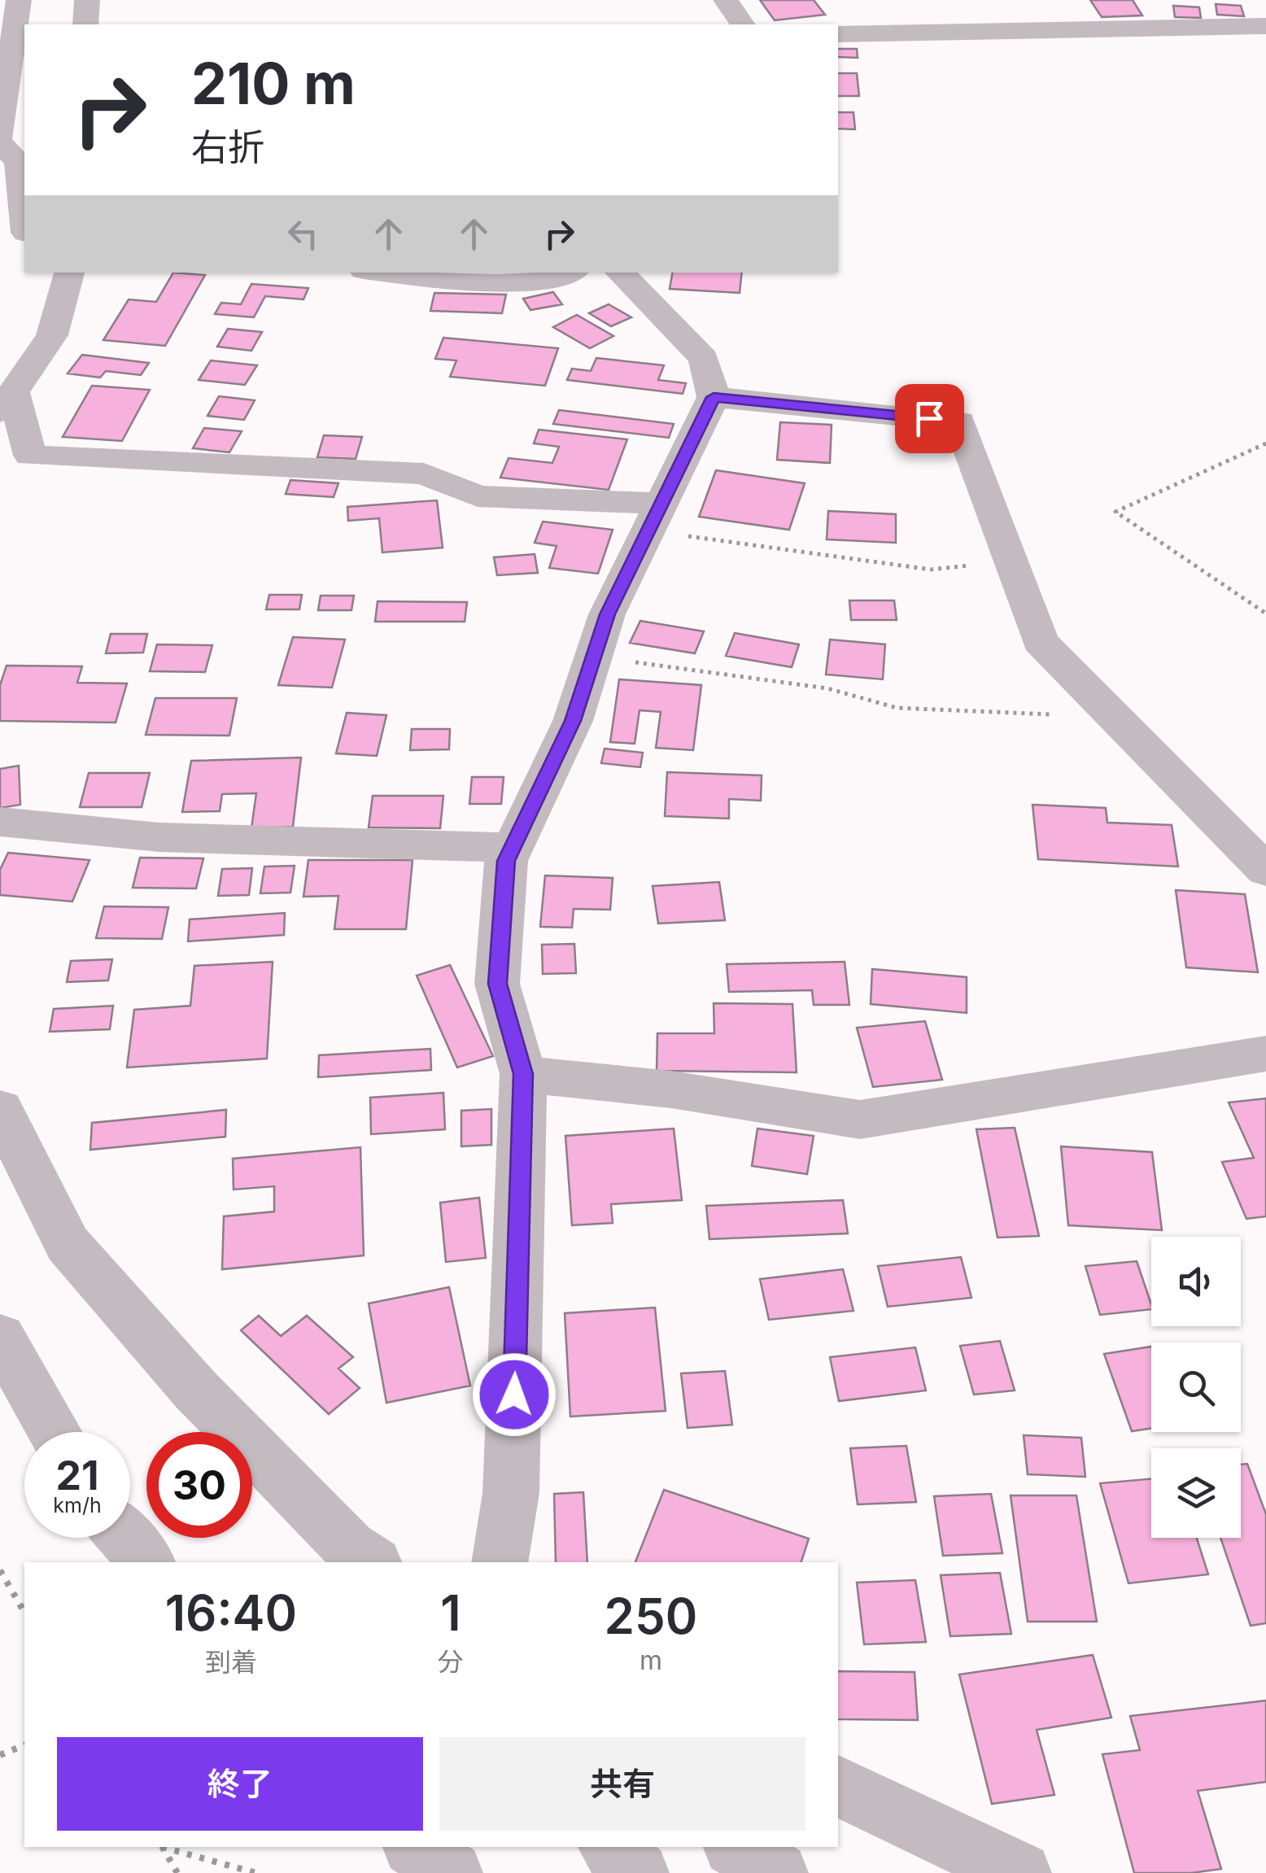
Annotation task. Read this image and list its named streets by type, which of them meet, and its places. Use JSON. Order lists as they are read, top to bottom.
{
  "page": {
    "turn": ["210 m", "右折"],
    "speed": "21 km/h",
    "limit": "30",
    "eta": [
      "16:40",
      "到着",
      "1",
      "分",
      "250",
      "m"
    ],
    "buttons": ["終了", "共有"]
  }
}
